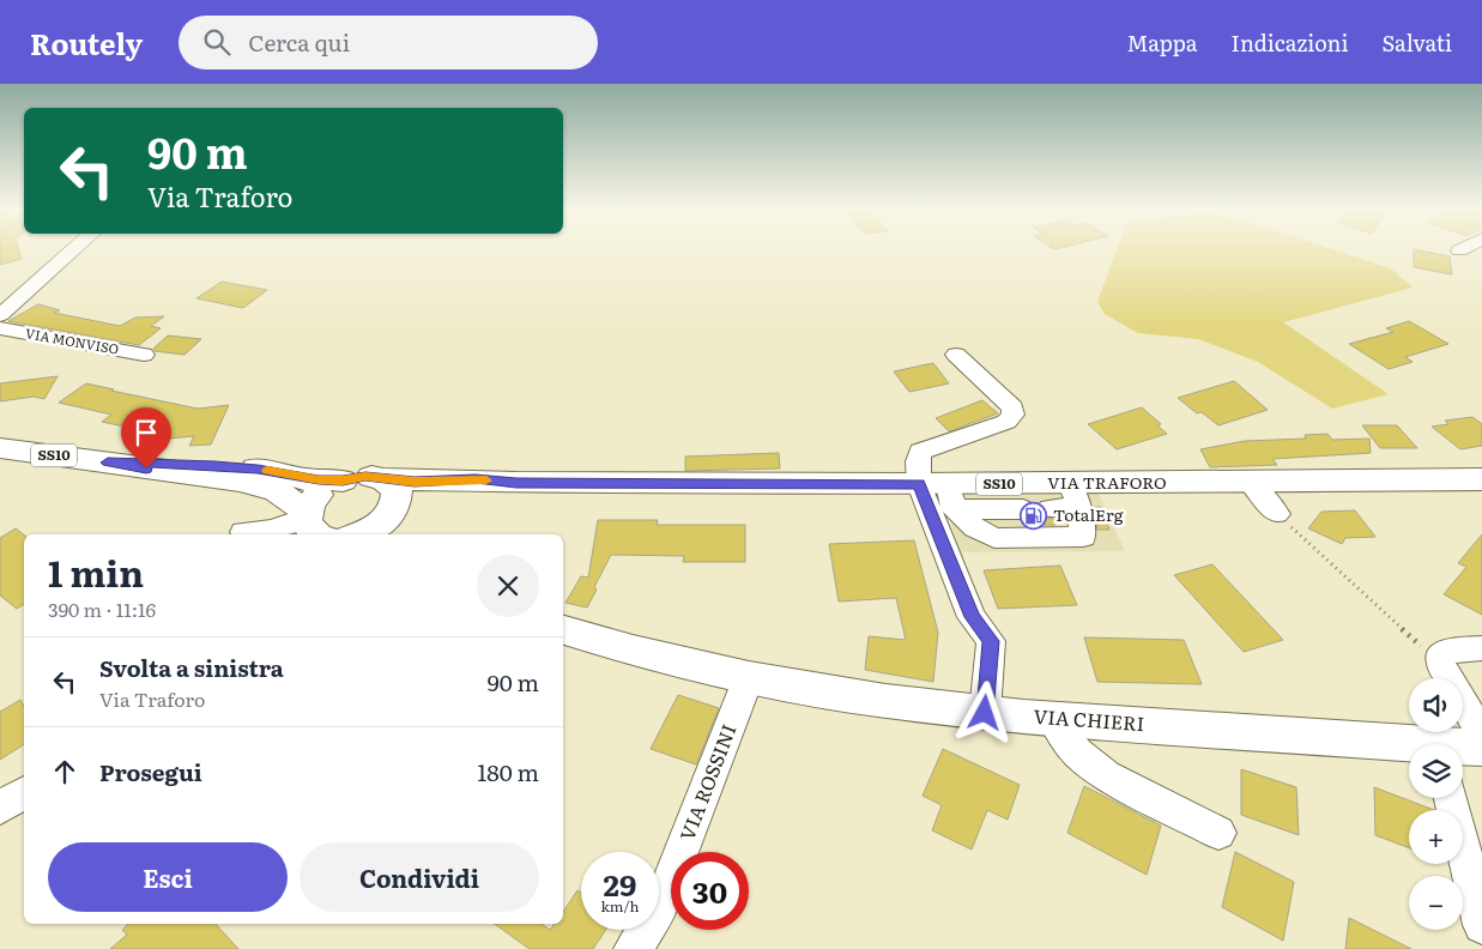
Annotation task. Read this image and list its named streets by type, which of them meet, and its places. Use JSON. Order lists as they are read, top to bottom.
{
  "streets": {
    "main road": ["SS10", "VIA TRAFORO", "VIA CHIERI"],
    "street": ["VIA MONVISO", "VIA ROSSINI"]
  },
  "crossings": [
    ["VIA CHIERI", "VIA ROSSINI"]
  ],
  "places": {
    "fuel station": ["TotalErg"]
  },
  "page": {
    "header": "Routely",
    "search": "Cerca qui",
    "nav": ["Mappa", "Indicazioni", "Salvati"],
    "turn": ["90 m", "Via Traforo"],
    "heading": ["1 min", "390 m · 11:16"],
    "list": [
      {
        "name": "Svolta a sinistra",
        "note": "Via Traforo",
        "value": "90 m"
      },
      {
        "name": "Prosegui",
        "value": "180 m"
      }
    ],
    "map_buttons": ["+", "−"],
    "buttons": ["Esci", "Condividi"],
    "speed": "29 km/h",
    "limit": "30"
  }
}
